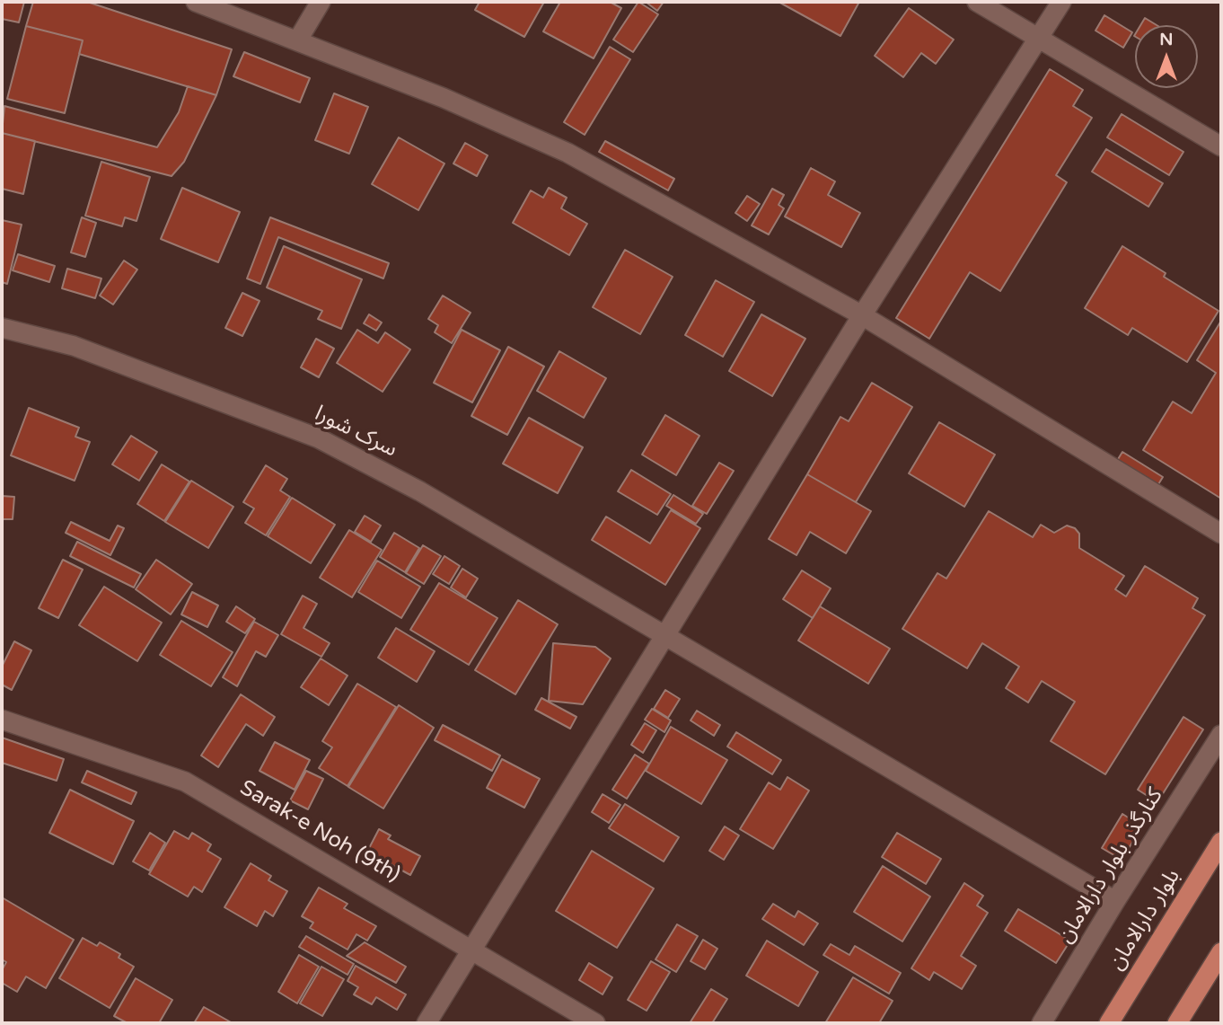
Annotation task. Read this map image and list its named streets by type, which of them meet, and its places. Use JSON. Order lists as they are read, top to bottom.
{
  "streets": {
    "main road": ["بلوار دارالامان"],
    "street": ["سرک شورا", "Sarak-e Noh (9th)", "کنارگذر بلوار دارالامان"]
  },
  "crossings": [
    ["سرک شورا", "کنارگذر بلوار دارالامان"]
  ],
  "north": "top"
}
